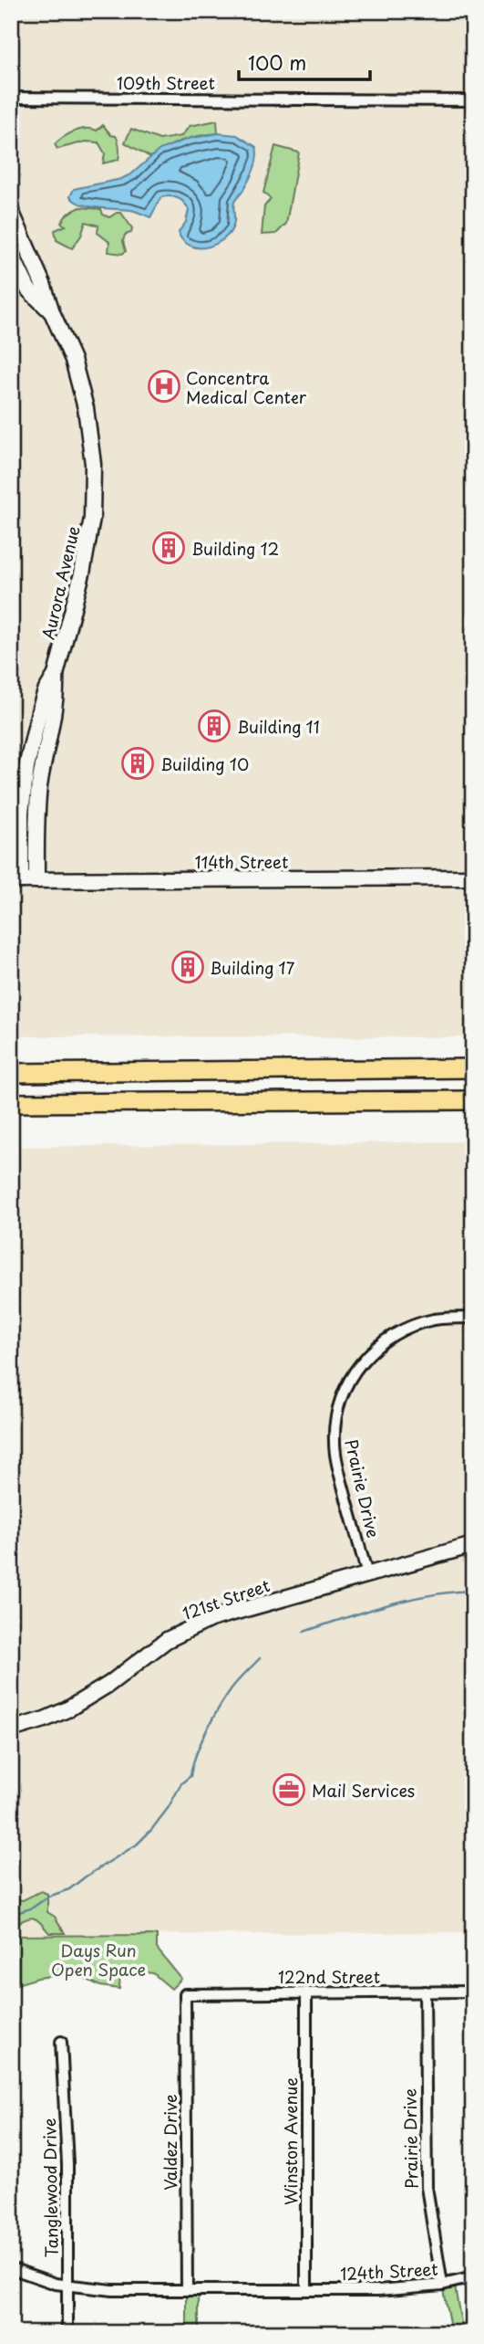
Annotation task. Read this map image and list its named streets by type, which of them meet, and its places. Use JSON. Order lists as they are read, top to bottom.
{
  "streets": {
    "street": [
      "109th Street",
      "Aurora Avenue",
      "114th Street",
      "Prairie Drive",
      "121st Street",
      "122nd Street",
      "Winston Avenue",
      "Valdez Drive",
      "Tanglewood Drive",
      "124th Street"
    ]
  },
  "crossings": [
    ["Aurora Avenue", "114th Street"],
    ["Prairie Drive", "121st Street"],
    ["Prairie Drive", "122nd Street"],
    ["Prairie Drive", "124th Street"],
    ["122nd Street", "Winston Avenue"],
    ["122nd Street", "Valdez Drive"],
    ["Winston Avenue", "124th Street"],
    ["Valdez Drive", "124th Street"],
    ["Tanglewood Drive", "124th Street"]
  ],
  "parks": ["Days Run Open Space"],
  "places": {
    "hospital": ["Concentra Medical Center"],
    "building": [
      "Building 12",
      "Building 11",
      "Building 10",
      "Building 17"
    ],
    "office": ["Mail Services"]
  },
  "scale_bar": "100 m"
}
